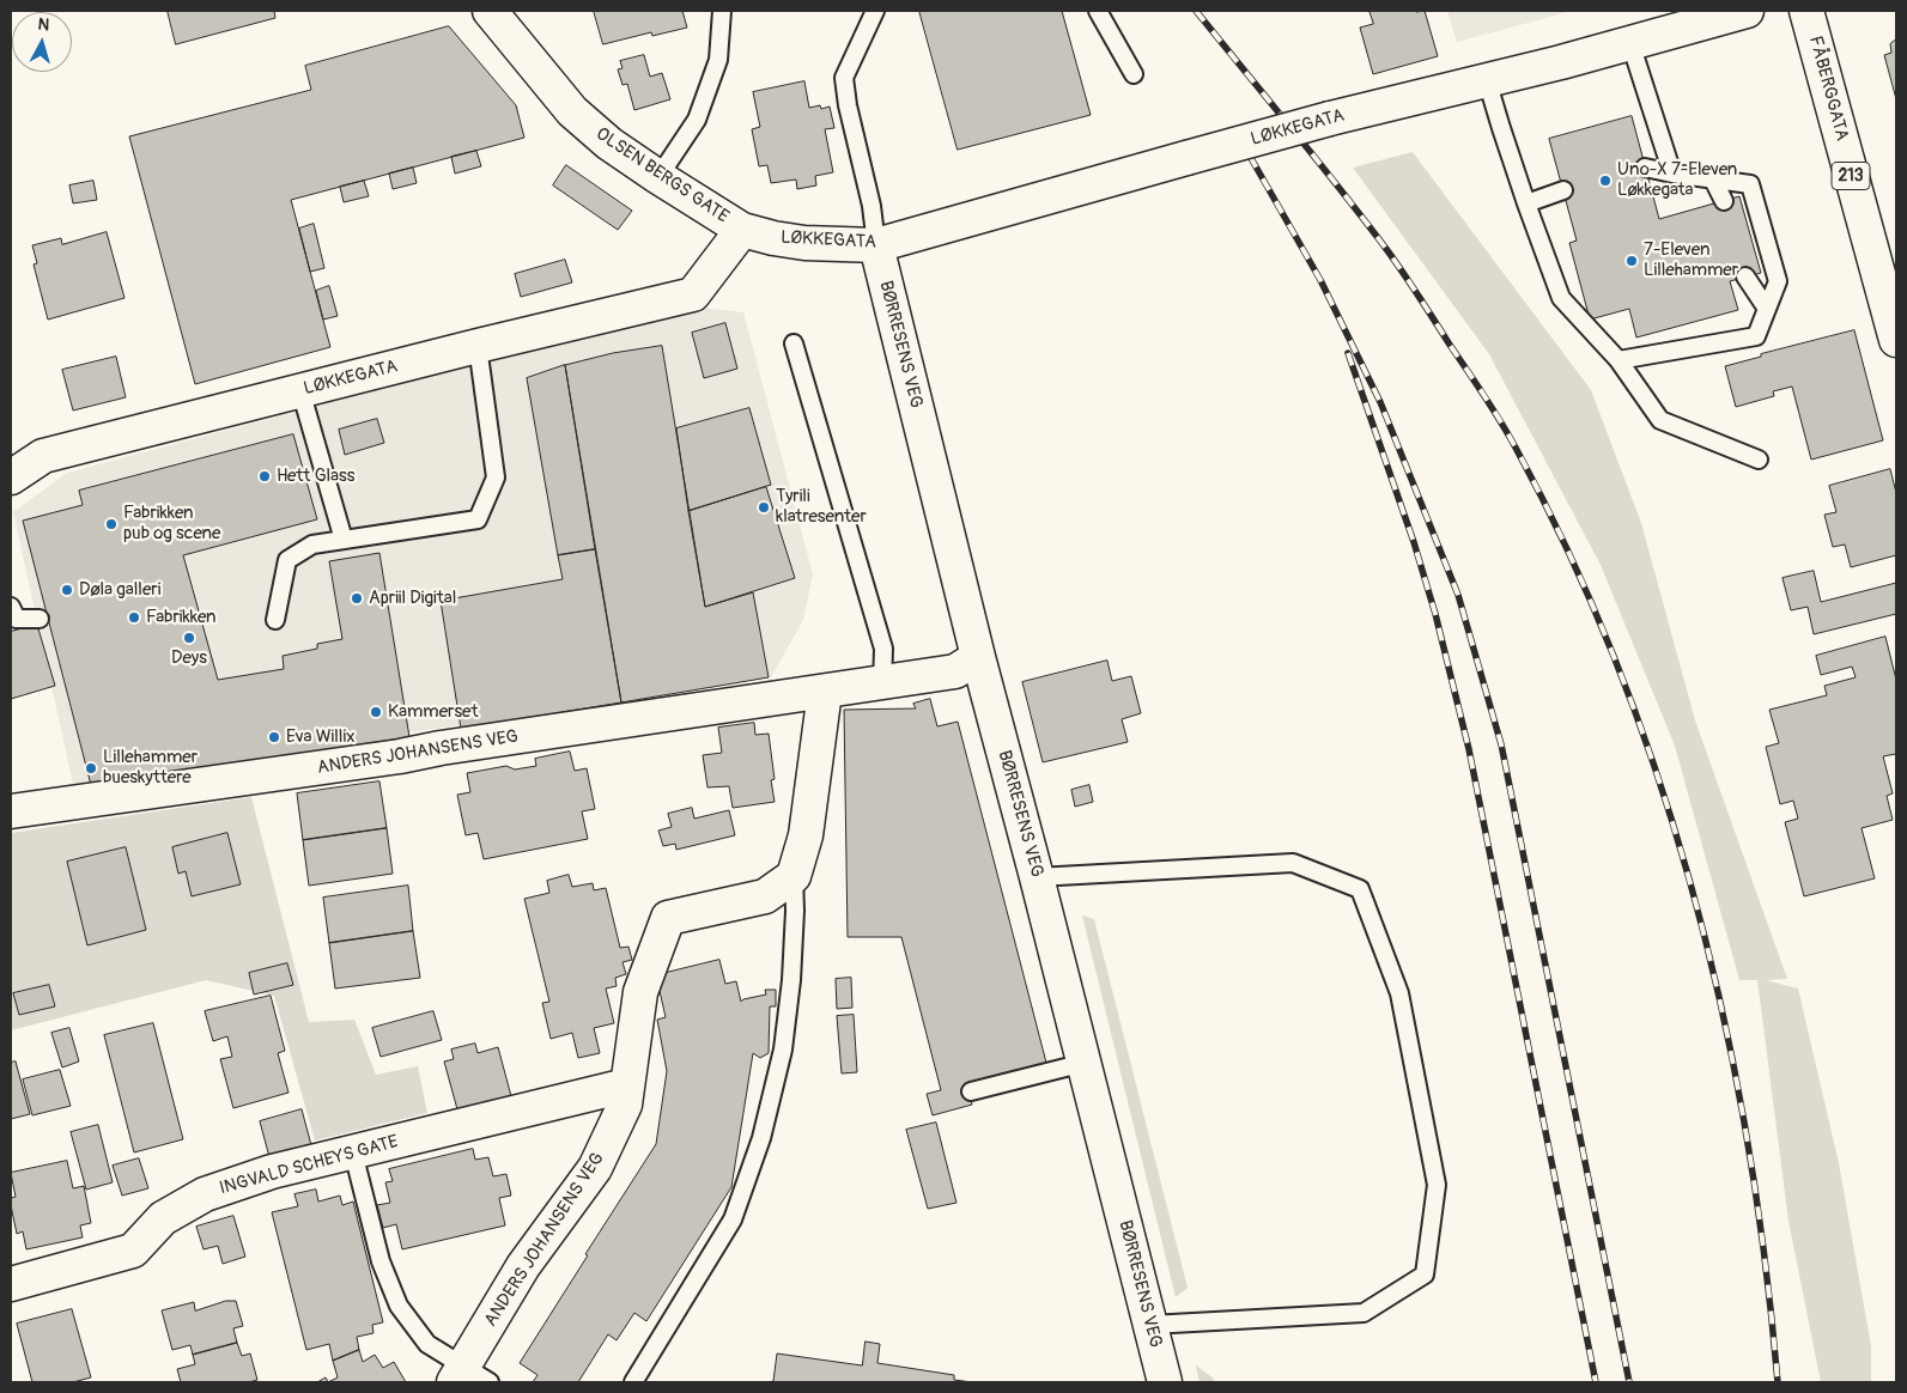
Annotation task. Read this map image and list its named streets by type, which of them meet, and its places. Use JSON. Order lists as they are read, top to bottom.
{
  "streets": {
    "street": [
      "FÅBERGGATA",
      "LØKKEGATA",
      "OLSEN BERGS GATE",
      "213",
      "BØRRESENS VEG",
      "ANDERS JOHANSENS VEG",
      "INGVALD SCHEYS GATE"
    ]
  },
  "crossings": [
    ["LØKKEGATA", "OLSEN BERGS GATE"],
    ["LØKKEGATA", "BØRRESENS VEG"],
    ["BØRRESENS VEG", "ANDERS JOHANSENS VEG"],
    ["ANDERS JOHANSENS VEG", "INGVALD SCHEYS GATE"]
  ],
  "places": [
    "Uno-X 7-Eleven Løkkegata",
    "7-Eleven Lillehammer",
    "Hett Glass",
    "Tyrili klatresenter",
    "Fabrikken pub og scene",
    "Døla galleri",
    "Apriil Digital",
    "Fabrikken",
    "Deys",
    "Kammerset",
    "Eva Willix",
    "Lillehammer bueskyttere"
  ],
  "north": "top"
}
